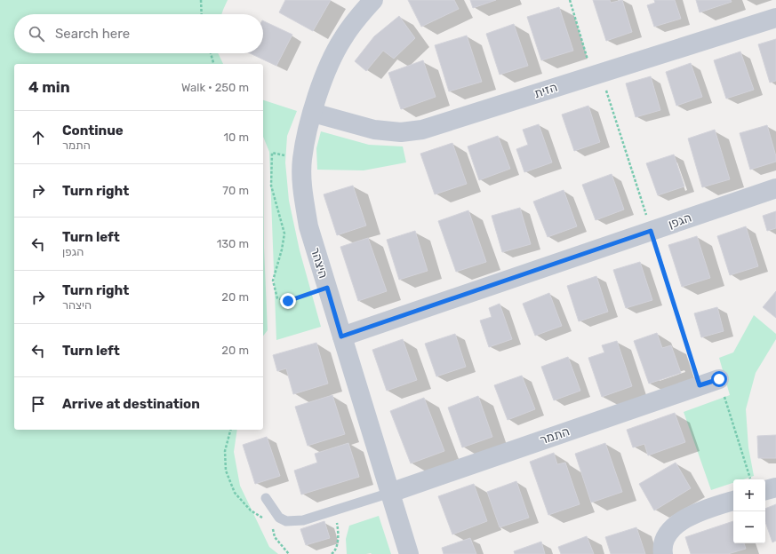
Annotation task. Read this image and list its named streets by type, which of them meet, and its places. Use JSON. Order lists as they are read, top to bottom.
{
  "streets": {
    "street": [
      "הזית",
      "הגפן",
      "היצהר",
      "התמר"
    ]
  },
  "crossings": [
    ["הזית", "היצהר"],
    ["הגפן", "היצהר"],
    ["היצהר", "התמר"]
  ],
  "page": {
    "search": "Search here",
    "heading": ["4 min", "Walk · 250 m"],
    "list": [
      ["Continue", "התמר", "10 m"],
      ["Turn right", "70 m"],
      ["Turn left", "הגפן", "130 m"],
      ["Turn right", "היצהר", "20 m"],
      ["Turn left", "20 m"],
      "Arrive at destination"
    ],
    "map_buttons": ["+", "−"]
  }
}
